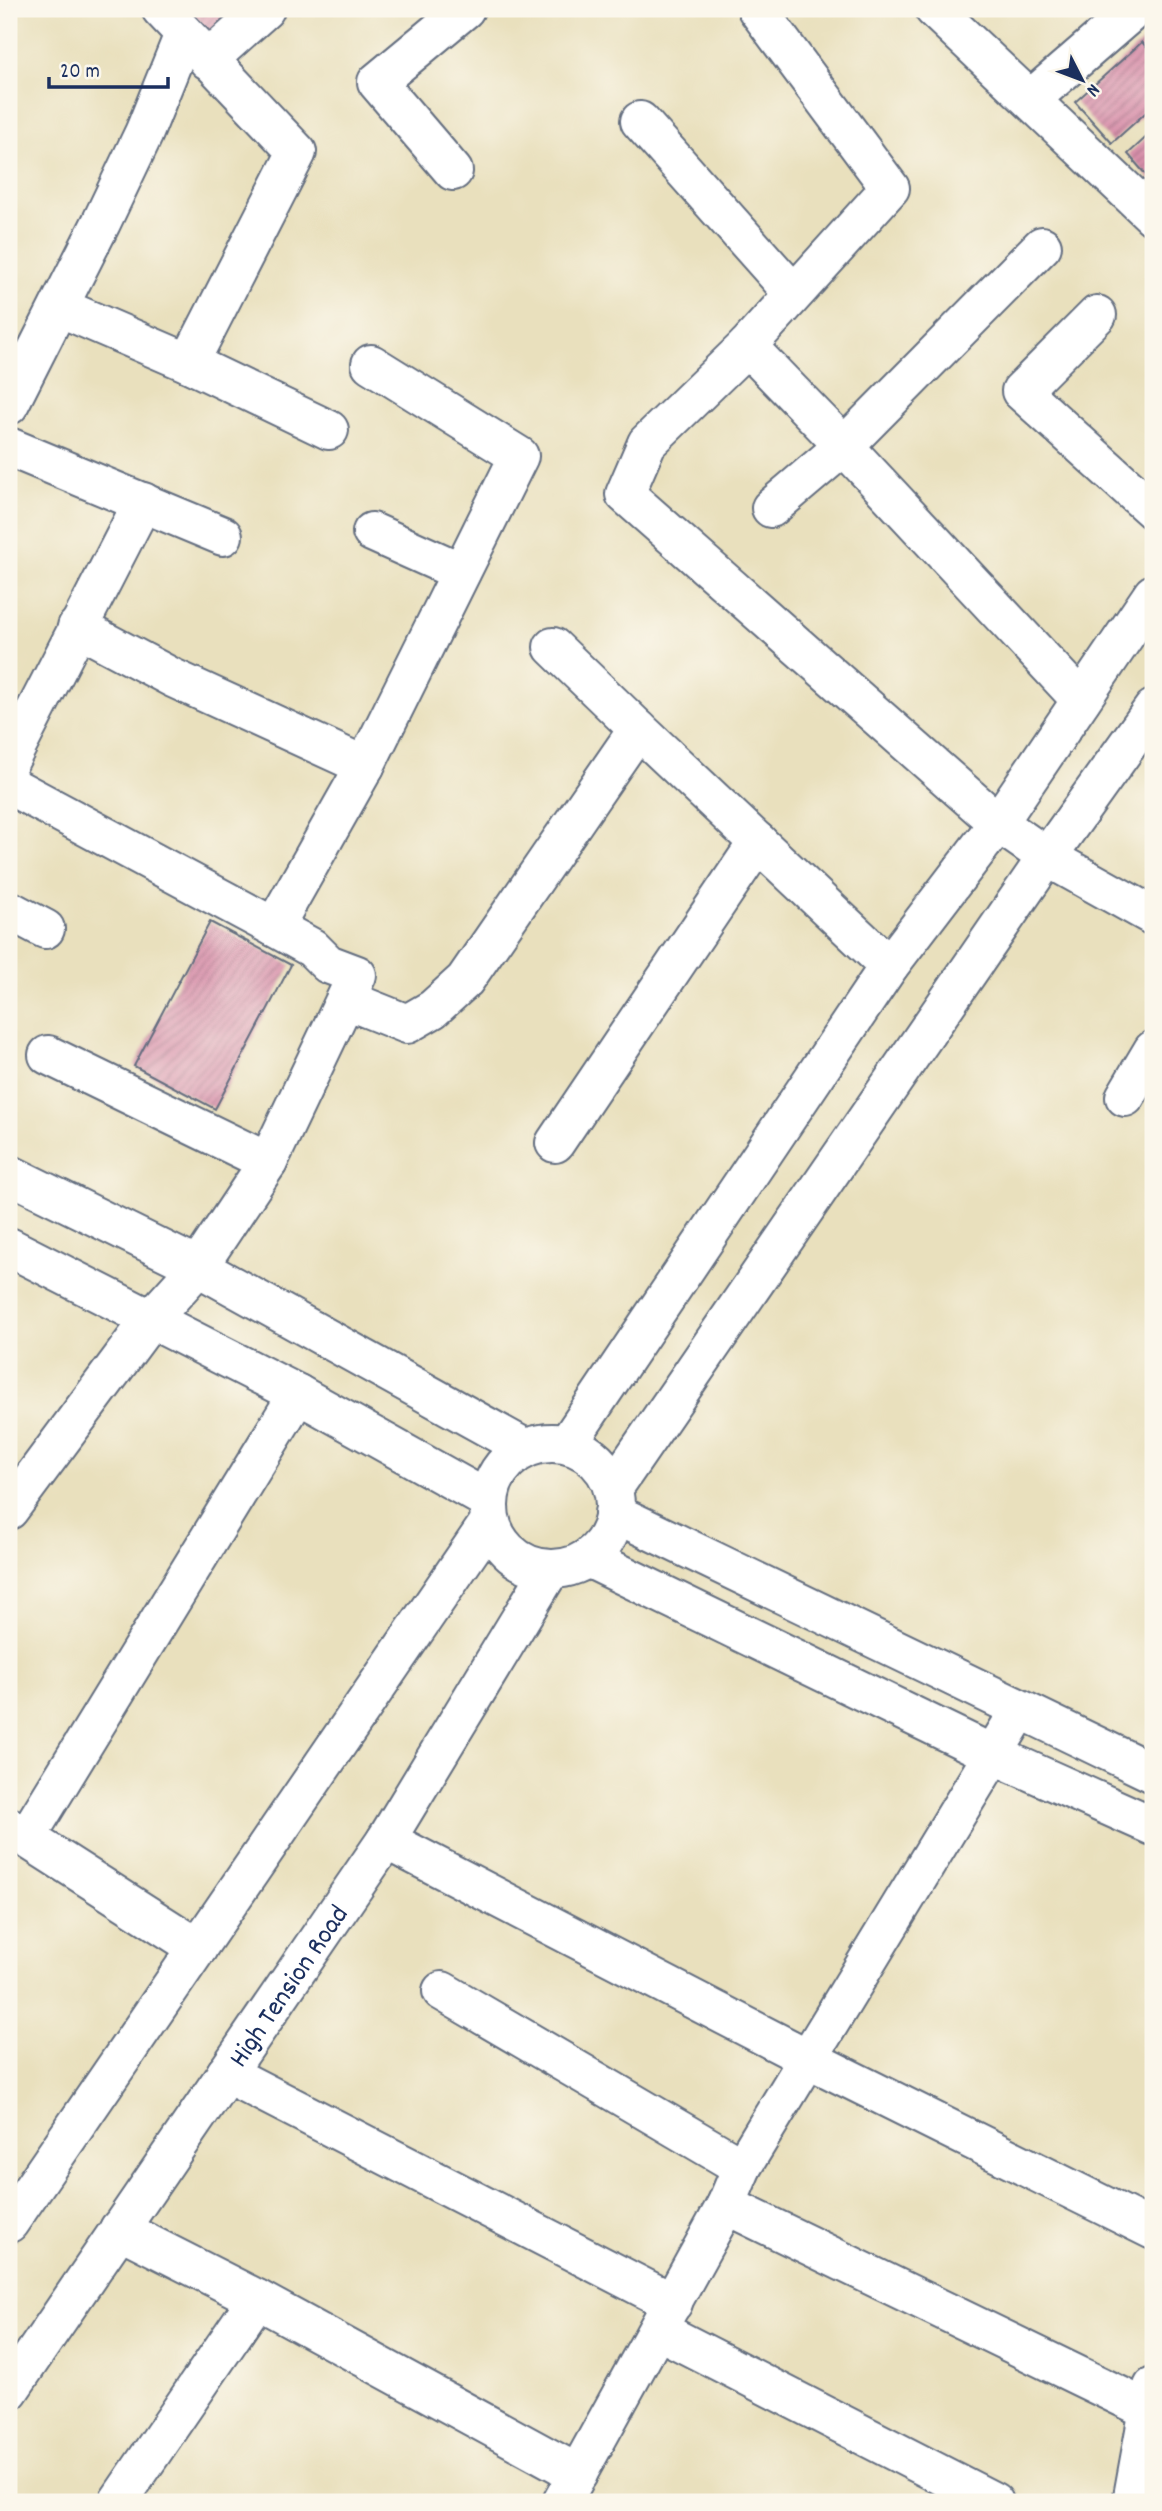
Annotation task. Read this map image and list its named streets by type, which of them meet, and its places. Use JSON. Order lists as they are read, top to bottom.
{
  "streets": {
    "street": ["High Tension Road"]
  },
  "scale_bar": "20 m",
  "north": "bottom right"
}
